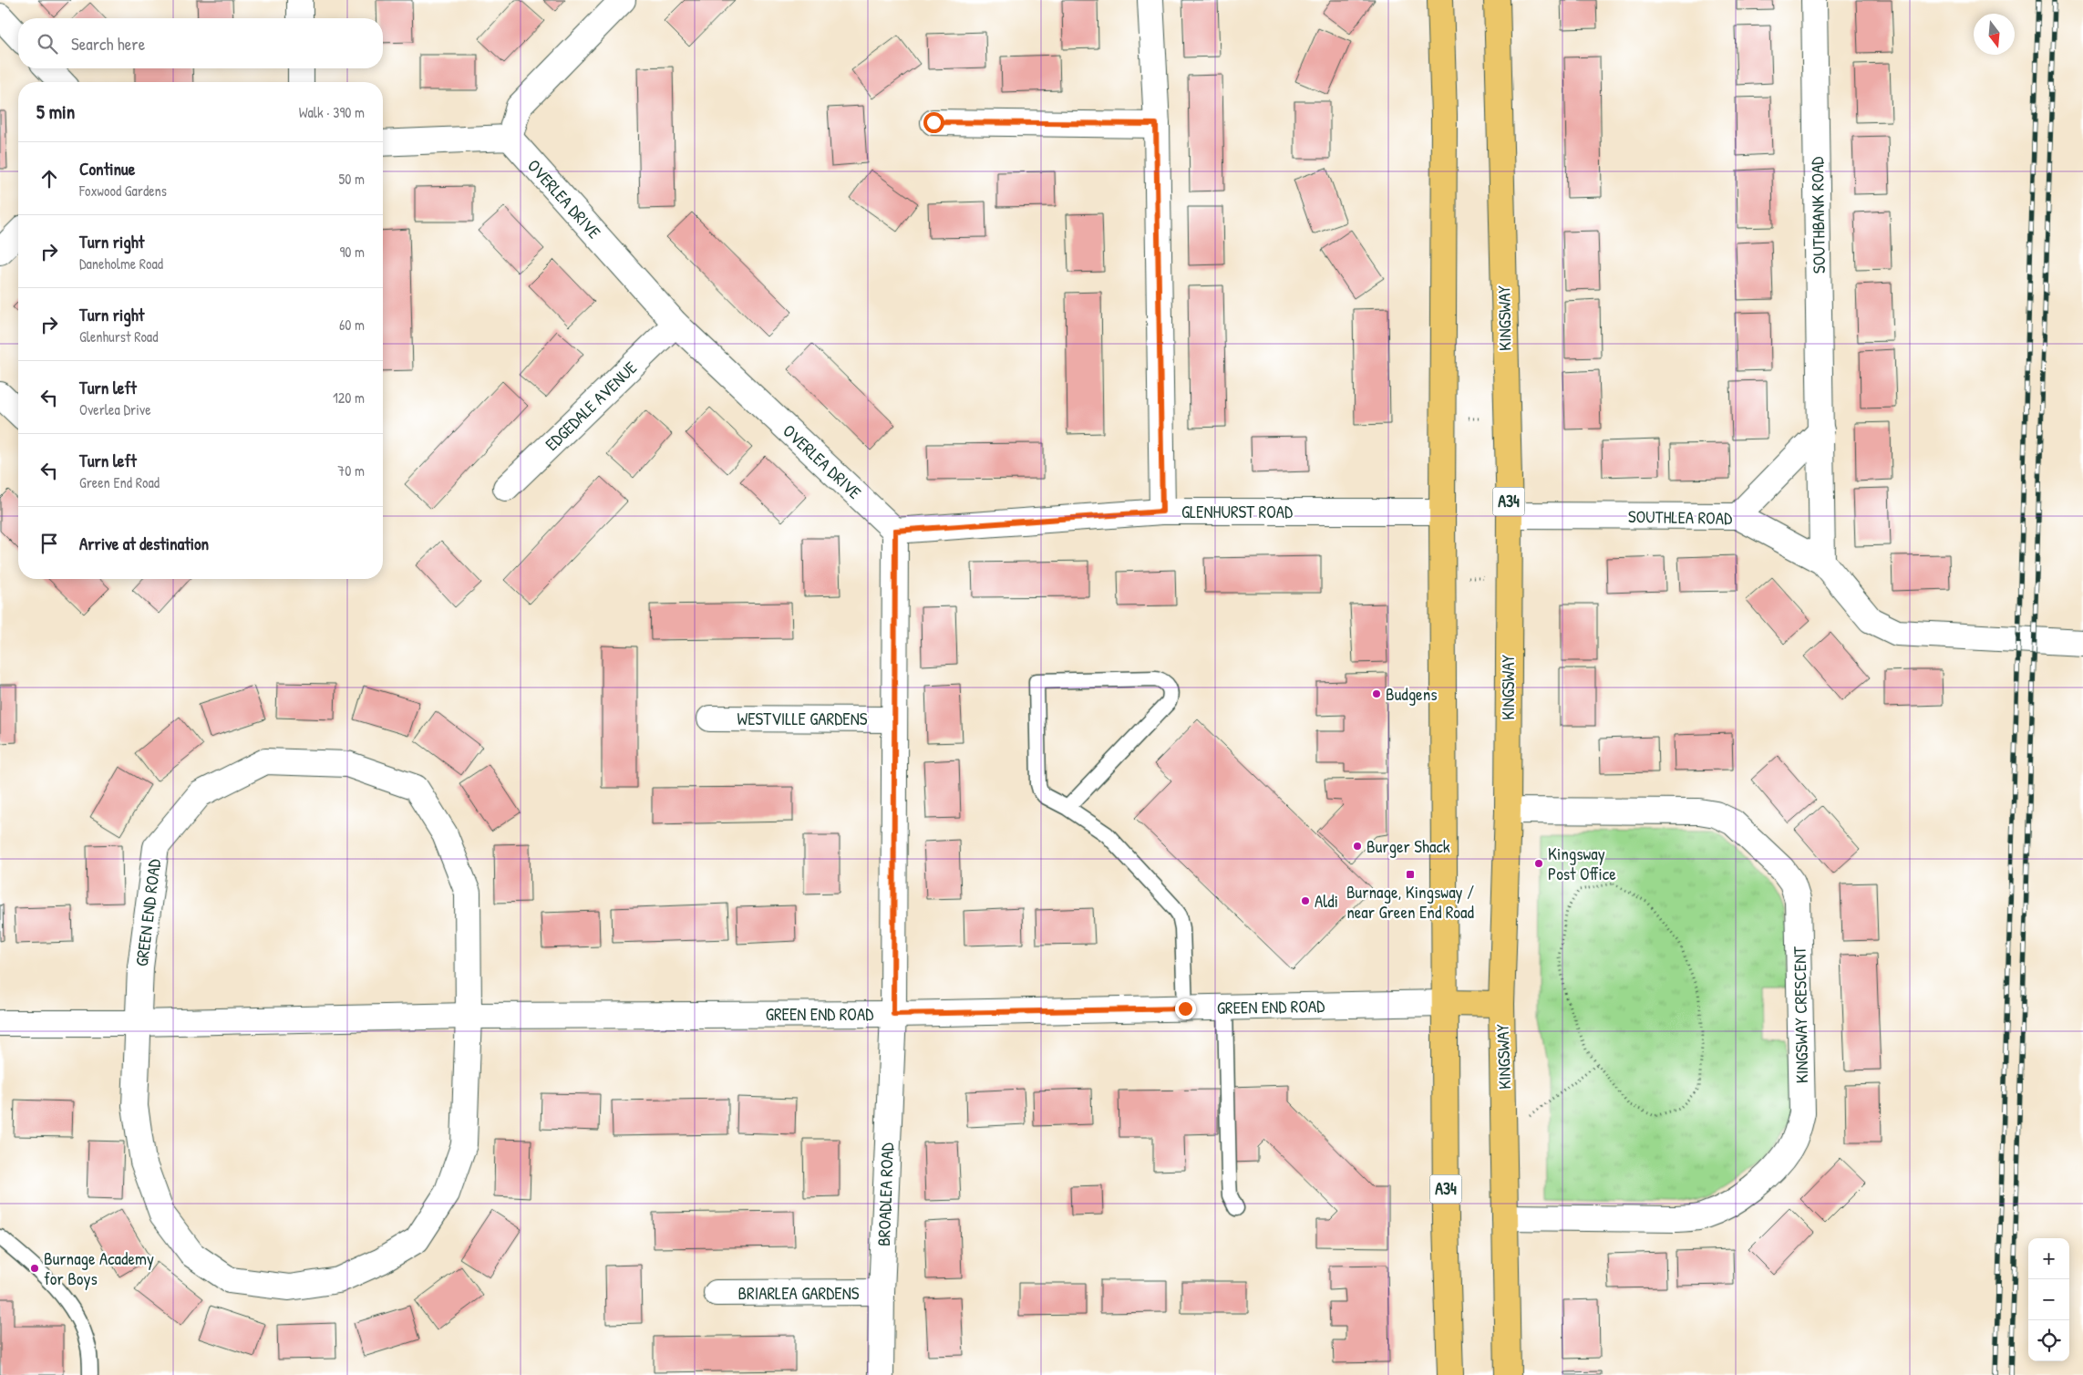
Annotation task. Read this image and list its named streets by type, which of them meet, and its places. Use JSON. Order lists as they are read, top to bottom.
{
  "streets": {
    "highway": ["KINGSWAY", "A34"],
    "street": [
      "OVERLEA DRIVE",
      "SOUTHBANK ROAD",
      "EDGEDALE AVENUE",
      "GLENHURST ROAD",
      "SOUTHLEA ROAD",
      "WESTVILLE GARDENS",
      "GREEN END ROAD",
      "KINGSWAY CRESCENT",
      "BROADLEA ROAD",
      "BRIARLEA GARDENS"
    ]
  },
  "crossings": [
    ["OVERLEA DRIVE", "EDGEDALE AVENUE"],
    ["OVERLEA DRIVE", "GLENHURST ROAD"],
    ["SOUTHBANK ROAD", "SOUTHLEA ROAD"],
    ["KINGSWAY", "SOUTHLEA ROAD"],
    ["KINGSWAY", "KINGSWAY CRESCENT"],
    ["A34", "GLENHURST ROAD"],
    ["A34", "GREEN END ROAD"],
    ["GREEN END ROAD", "BROADLEA ROAD"],
    ["BROADLEA ROAD", "BRIARLEA GARDENS"]
  ],
  "places": {
    "other": [
      "Budgens",
      "Burger Shack",
      "Kingsway Post Office",
      "Aldi",
      "Burnage Academy for Boys"
    ],
    "transit": ["Burnage, Kingsway / near Green End Road"]
  },
  "north": "bottom",
  "page": {
    "search": "Search here",
    "heading": ["5 min", "Walk · 390 m"],
    "list": [
      ["Continue", "Foxwood Gardens", "50 m"],
      ["Turn right", "Daneholme Road", "90 m"],
      ["Turn right", "Glenhurst Road", "60 m"],
      ["Turn left", "Overlea Drive", "120 m"],
      ["Turn left", "Green End Road", "70 m"],
      "Arrive at destination"
    ],
    "map_buttons": ["+", "−"]
  }
}
